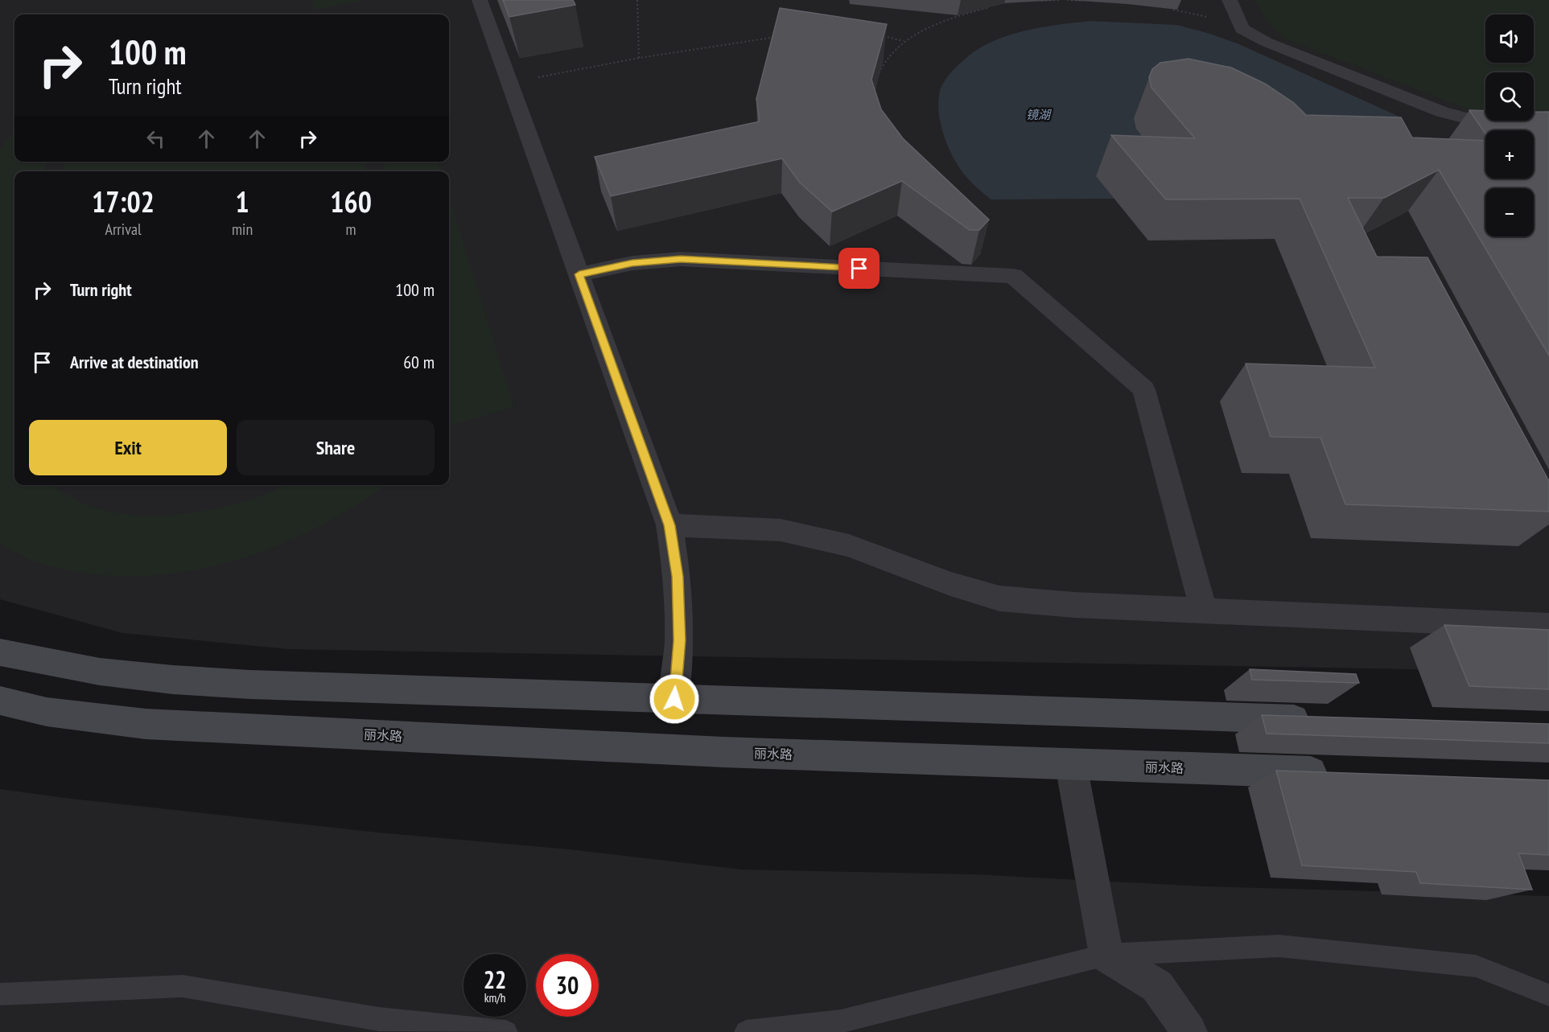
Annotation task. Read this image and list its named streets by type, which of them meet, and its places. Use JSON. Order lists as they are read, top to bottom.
{
  "streets": {
    "main road": ["丽水路"]
  },
  "water": ["镜湖"],
  "page": {
    "map_buttons": ["+", "−"],
    "turn": ["100 m", "Turn right"],
    "eta": [
      "17:02",
      "Arrival",
      "1",
      "min",
      "160",
      "m"
    ],
    "list": [
      {
        "name": "Turn right",
        "value": "100 m"
      },
      {
        "name": "Arrive at destination",
        "value": "60 m"
      }
    ],
    "buttons": ["Exit", "Share"],
    "speed": "22 km/h",
    "limit": "30"
  }
}
